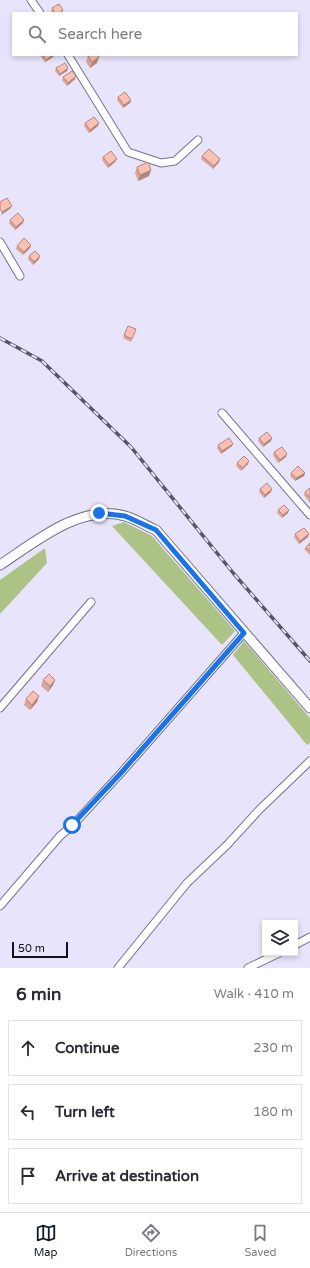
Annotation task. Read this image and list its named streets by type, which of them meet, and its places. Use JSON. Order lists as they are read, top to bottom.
{
  "scale_bar": "50 m",
  "page": {
    "search": "Search here",
    "scale": "50 m",
    "heading": ["6 min", "Walk · 410 m"],
    "list": [
      ["Continue", "230 m"],
      ["Turn left", "180 m"],
      "Arrive at destination"
    ],
    "nav": ["Map", "Directions", "Saved"]
  }
}
